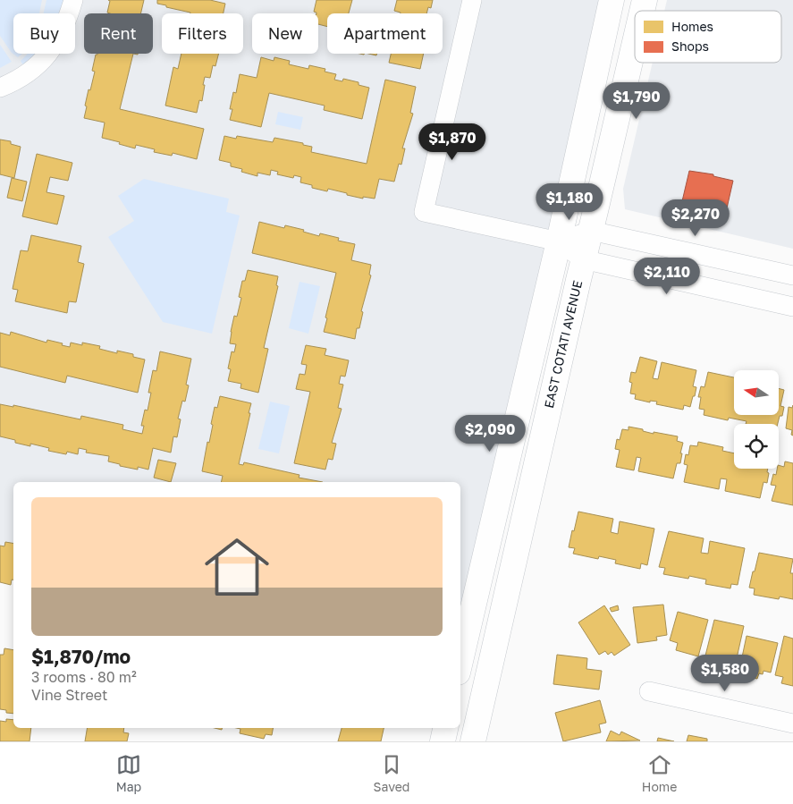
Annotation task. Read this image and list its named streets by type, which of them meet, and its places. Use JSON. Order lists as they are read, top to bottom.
{
  "streets": {
    "main road": ["EAST COTATI AVENUE"]
  },
  "legend": ["Homes", "Shops"],
  "north": "left",
  "page": {
    "chip": [
      "Buy",
      "Rent",
      "Filters",
      "New",
      "Apartment"
    ],
    "price": [
      "$1,790",
      "$1,870",
      "$1,180",
      "$2,270",
      "$2,110",
      "$2,090",
      "$1,580"
    ],
    "list": [
      {
        "name": "$1,870/mo",
        "note": "3 rooms · 80 m² · Vine Street"
      }
    ],
    "tabs": ["Map", "Saved", "Home"]
  }
}
